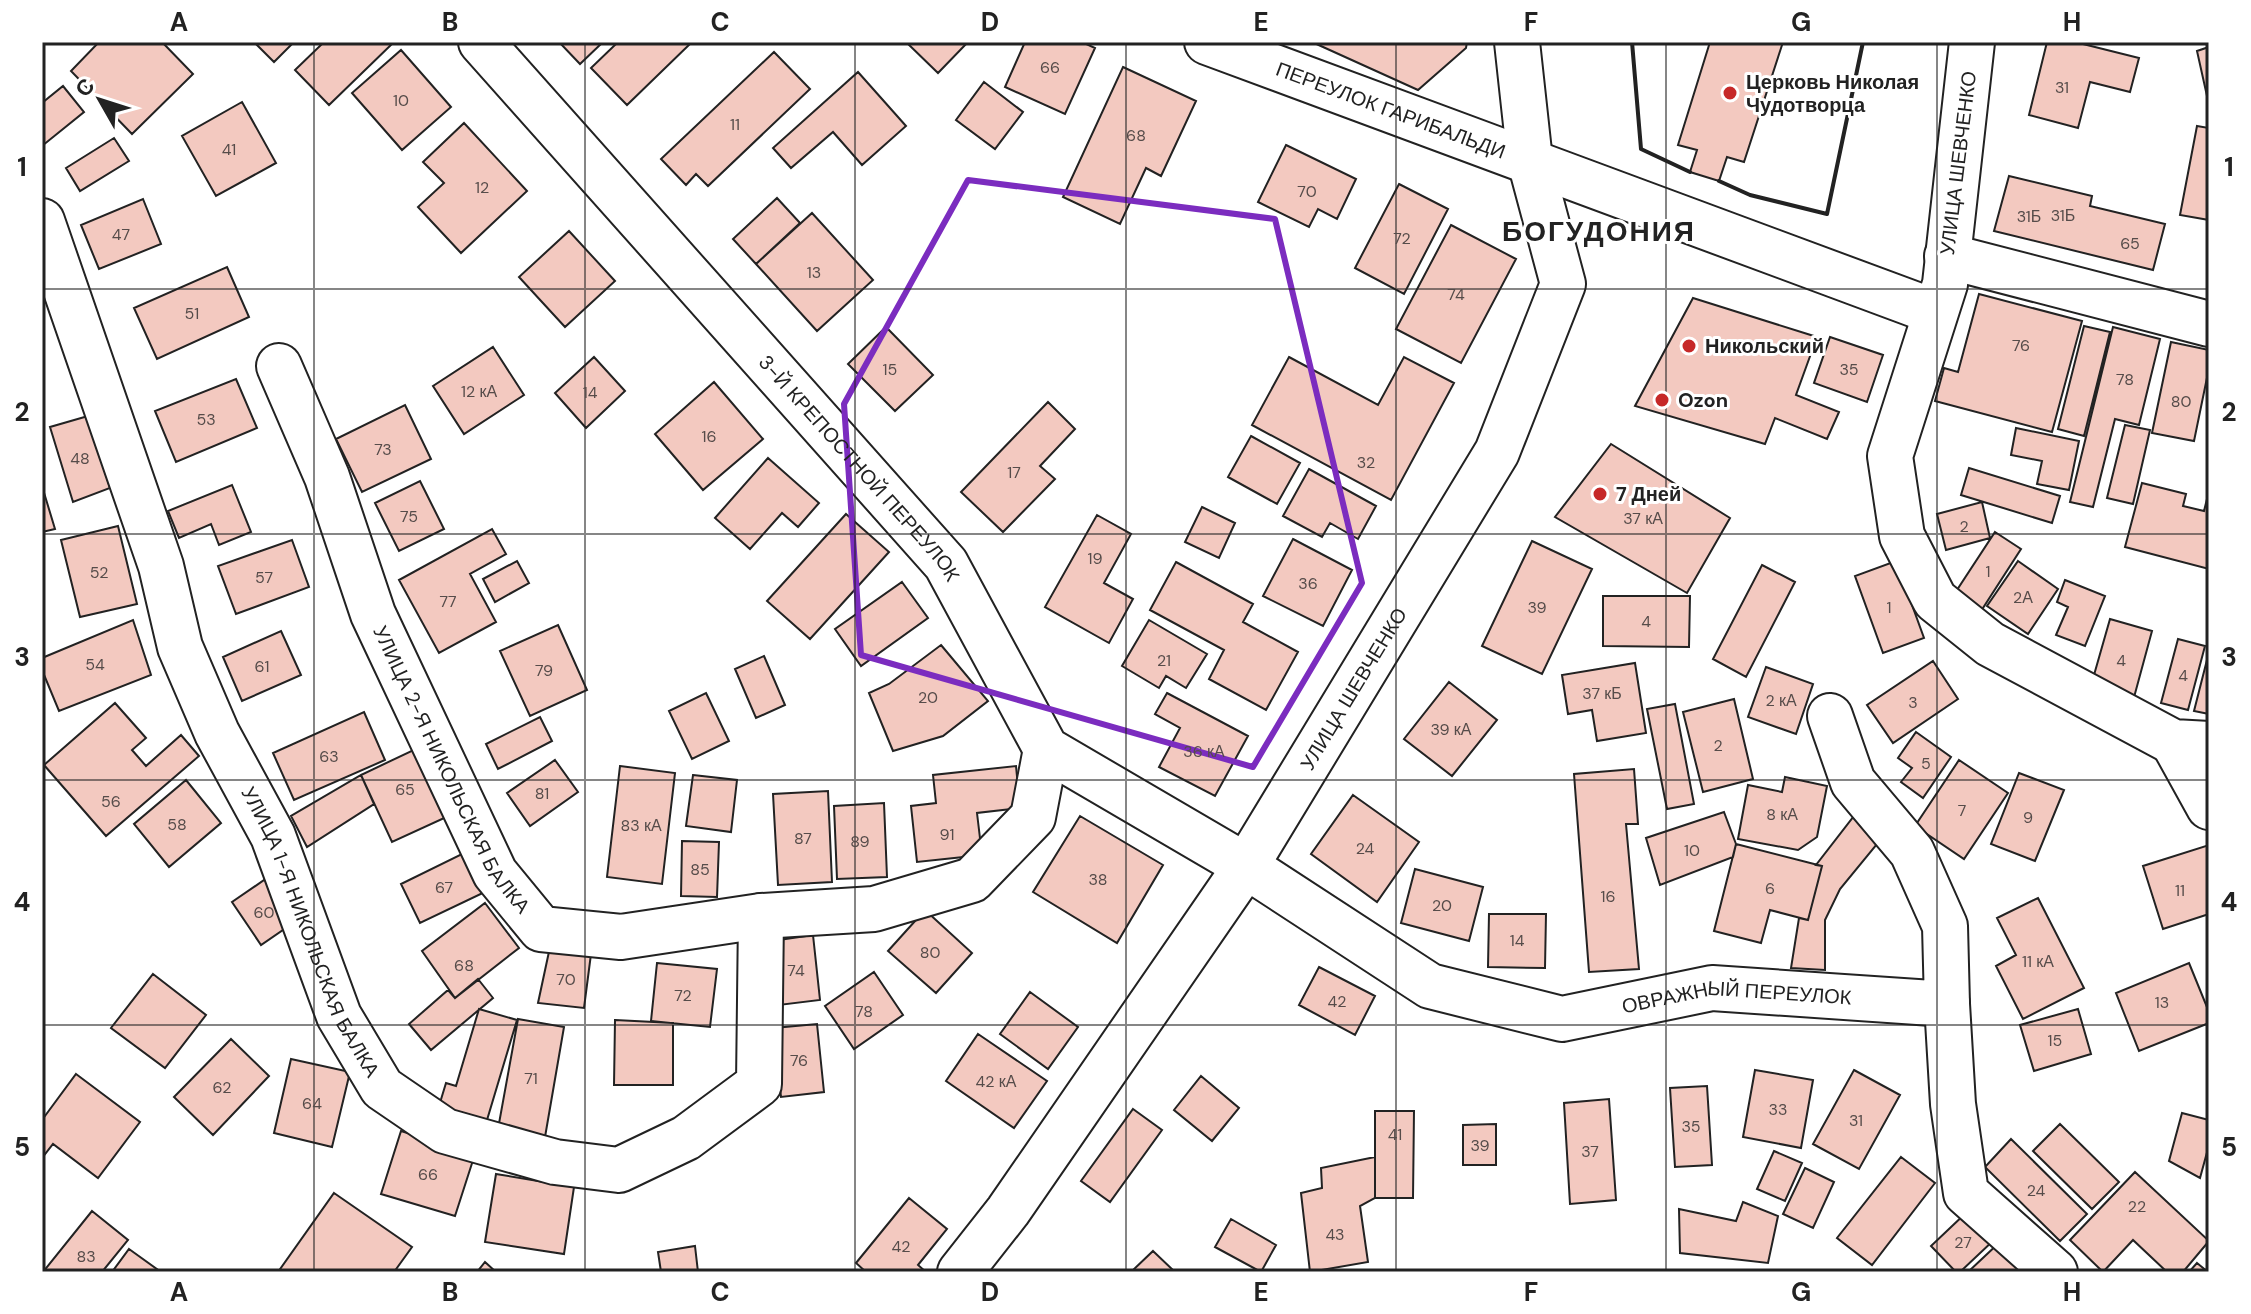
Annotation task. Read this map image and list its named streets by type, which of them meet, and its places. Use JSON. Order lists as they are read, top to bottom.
{
  "streets": {
    "street": [
      "ПЕРЕУЛОК ГАРИБАЛЬДИ",
      "УЛИЦА ШЕВЧЕНКО",
      "3-Й КРЕПОСТНОЙ ПЕРЕУЛОК",
      "УЛИЦА 2-Я НИКОЛЬСКАЯ БАЛКА",
      "УЛИЦА 1-Я НИКОЛЬСКАЯ БАЛКА",
      "ОВРАЖНЫЙ ПЕРЕУЛОК"
    ]
  },
  "crossings": [
    ["ПЕРЕУЛОК ГАРИБАЛЬДИ", "УЛИЦА ШЕВЧЕНКО"],
    ["УЛИЦА ШЕВЧЕНКО", "ОВРАЖНЫЙ ПЕРЕУЛОК"],
    ["3-Й КРЕПОСТНОЙ ПЕРЕУЛОК", "УЛИЦА 2-Я НИКОЛЬСКАЯ БАЛКА"],
    ["УЛИЦА 2-Я НИКОЛЬСКАЯ БАЛКА", "УЛИЦА 1-Я НИКОЛЬСКАЯ БАЛКА"]
  ],
  "districts": ["БОГУДОНИЯ"],
  "places": [
    "Церковь Николая Чудотворца",
    "Никольский",
    "Ozon",
    "7 Дней"
  ],
  "house_numbers": [
    "66",
    "31",
    "10",
    "11",
    "68",
    "41",
    "12",
    "70",
    "31Б",
    "31Б",
    "47",
    "72",
    "65",
    "13",
    "74",
    "51",
    "76",
    "15",
    "35",
    "78",
    "12 кА",
    "14",
    "80",
    "53",
    "16",
    "73",
    "48",
    "32",
    "17",
    "75",
    "37 кА",
    "2",
    "19",
    "1",
    "52",
    "57",
    "36",
    "2А",
    "77",
    "39",
    "1",
    "4",
    "21",
    "4",
    "54",
    "61",
    "79",
    "4",
    "37 кБ",
    "20",
    "2 кА",
    "3",
    "39 кА",
    "2",
    "36 кА",
    "63",
    "5",
    "65",
    "81",
    "56",
    "7",
    "8 кА",
    "9",
    "58",
    "83 кА",
    "91",
    "87",
    "89",
    "24",
    "10",
    "85",
    "38",
    "67",
    "6",
    "11",
    "16",
    "20",
    "60",
    "14",
    "80",
    "11 кА",
    "68",
    "74",
    "70",
    "72",
    "42",
    "13",
    "78",
    "15",
    "76",
    "71",
    "42 кА",
    "62",
    "64",
    "33",
    "31",
    "35",
    "41",
    "39",
    "37",
    "66",
    "24",
    "22",
    "43",
    "27",
    "42",
    "83"
  ],
  "north": "top left",
  "grid": {
    "columns": [
      "A",
      "B",
      "C",
      "D",
      "E",
      "F",
      "G",
      "H"
    ],
    "rows": [
      "1",
      "2",
      "3",
      "4",
      "5"
    ]
  }
}
